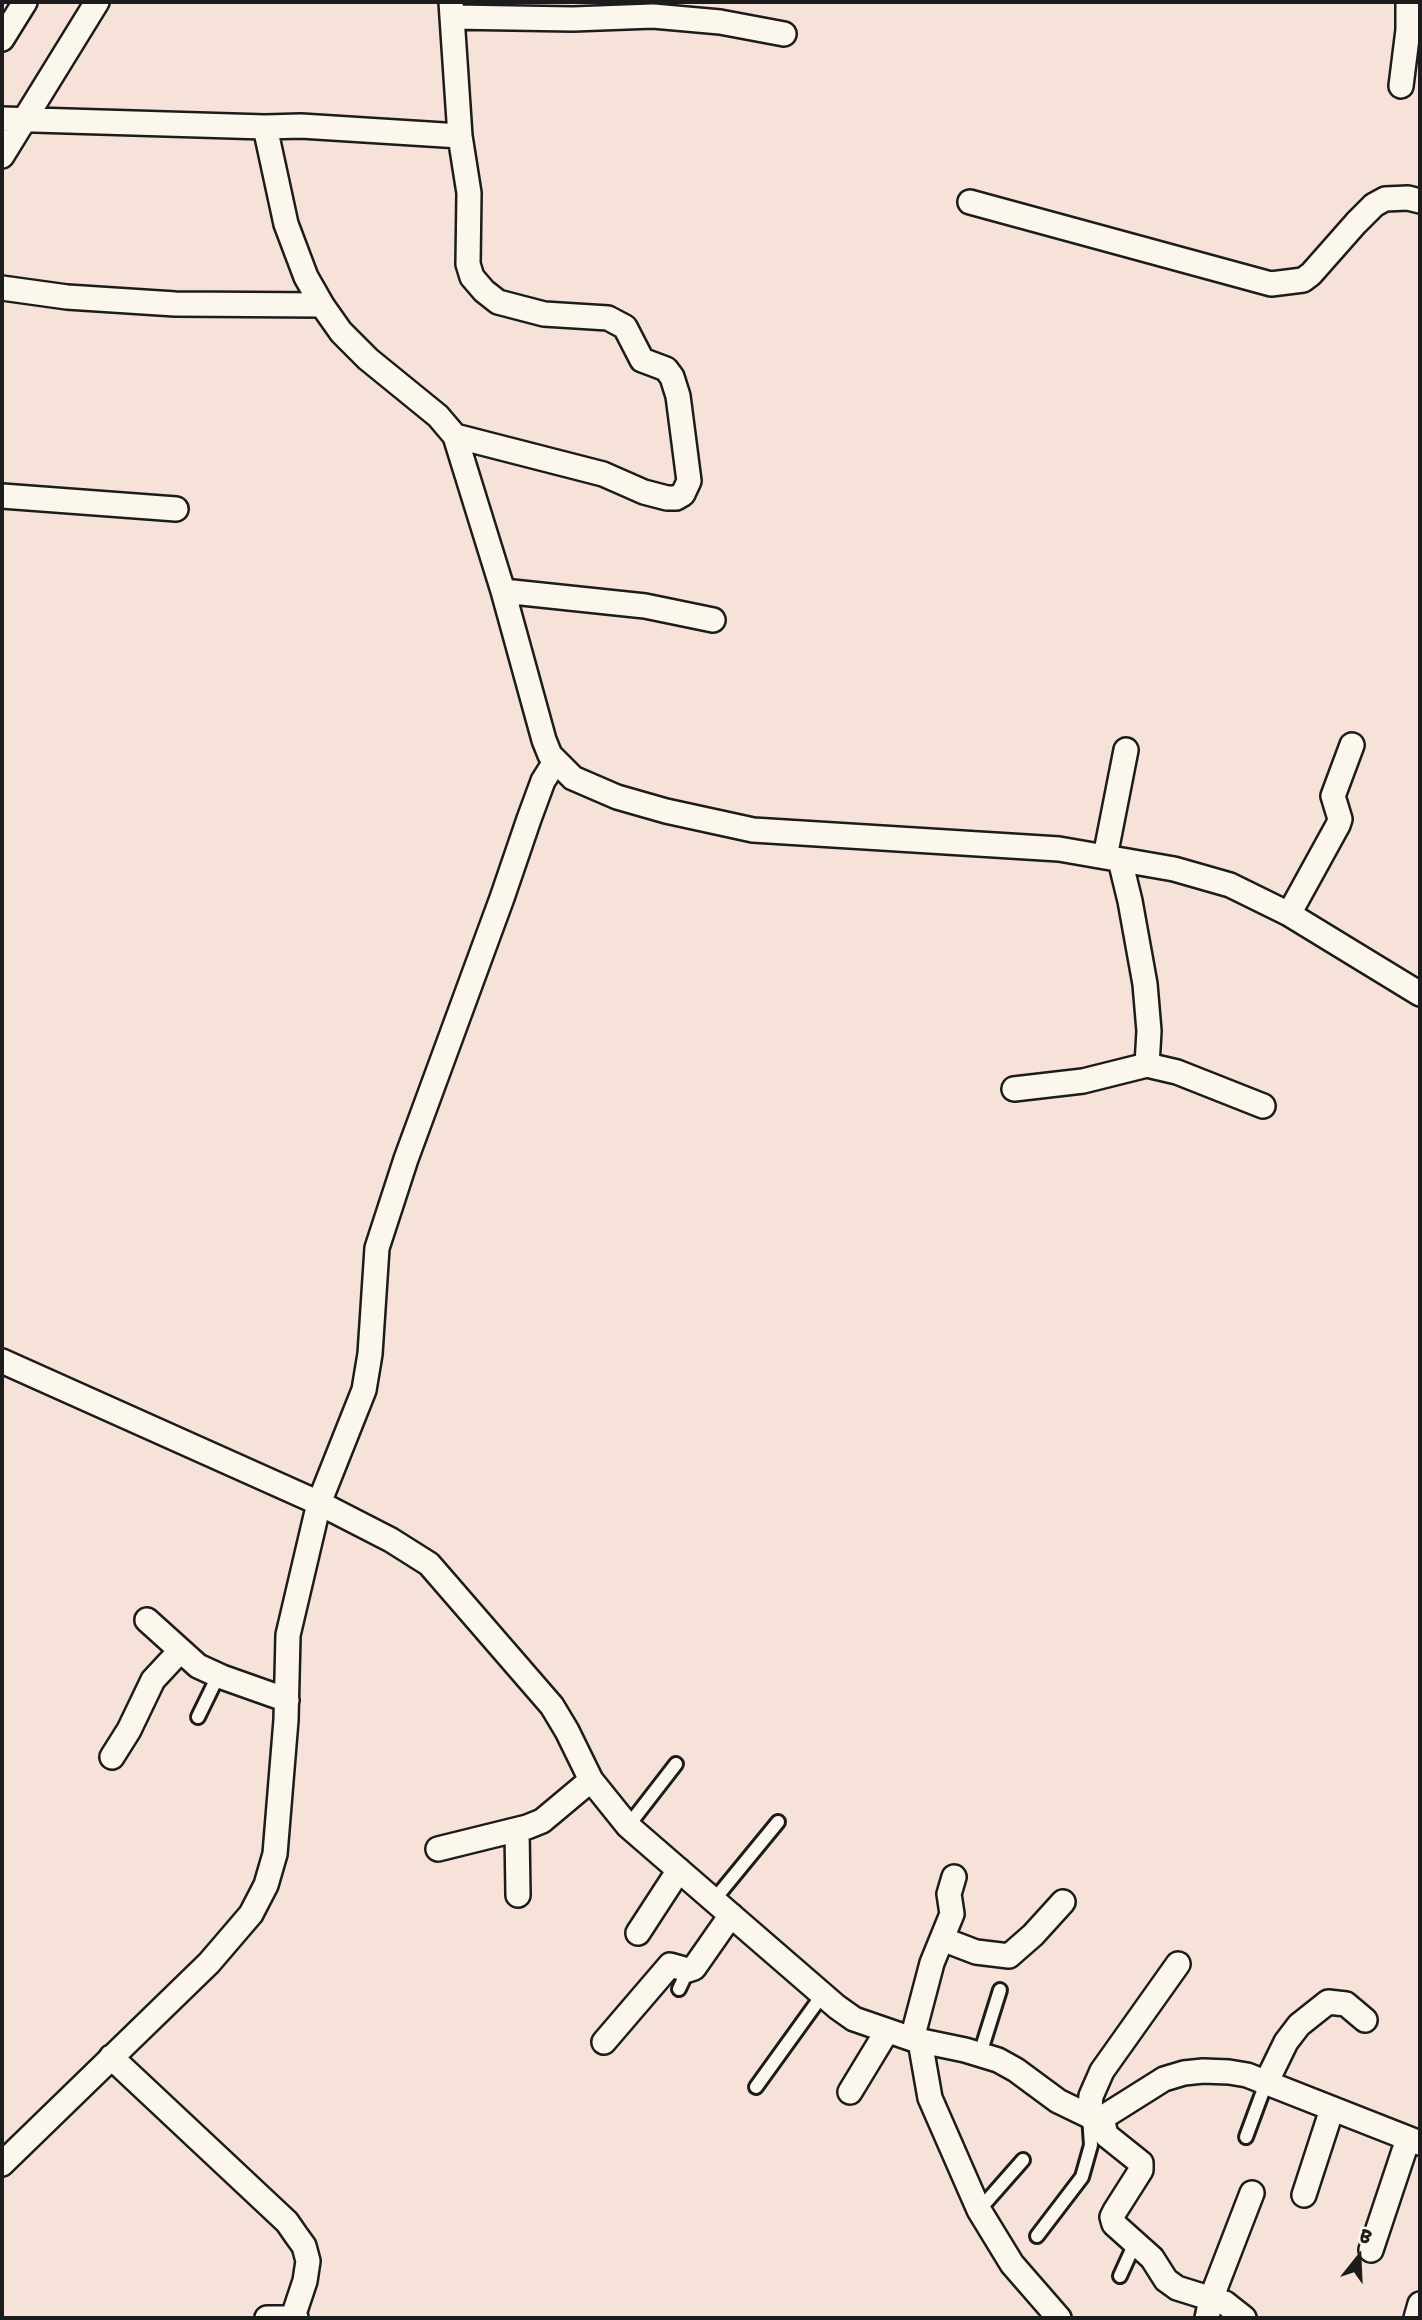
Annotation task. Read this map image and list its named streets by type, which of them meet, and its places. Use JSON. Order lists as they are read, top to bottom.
{
  "north": "top"
}
